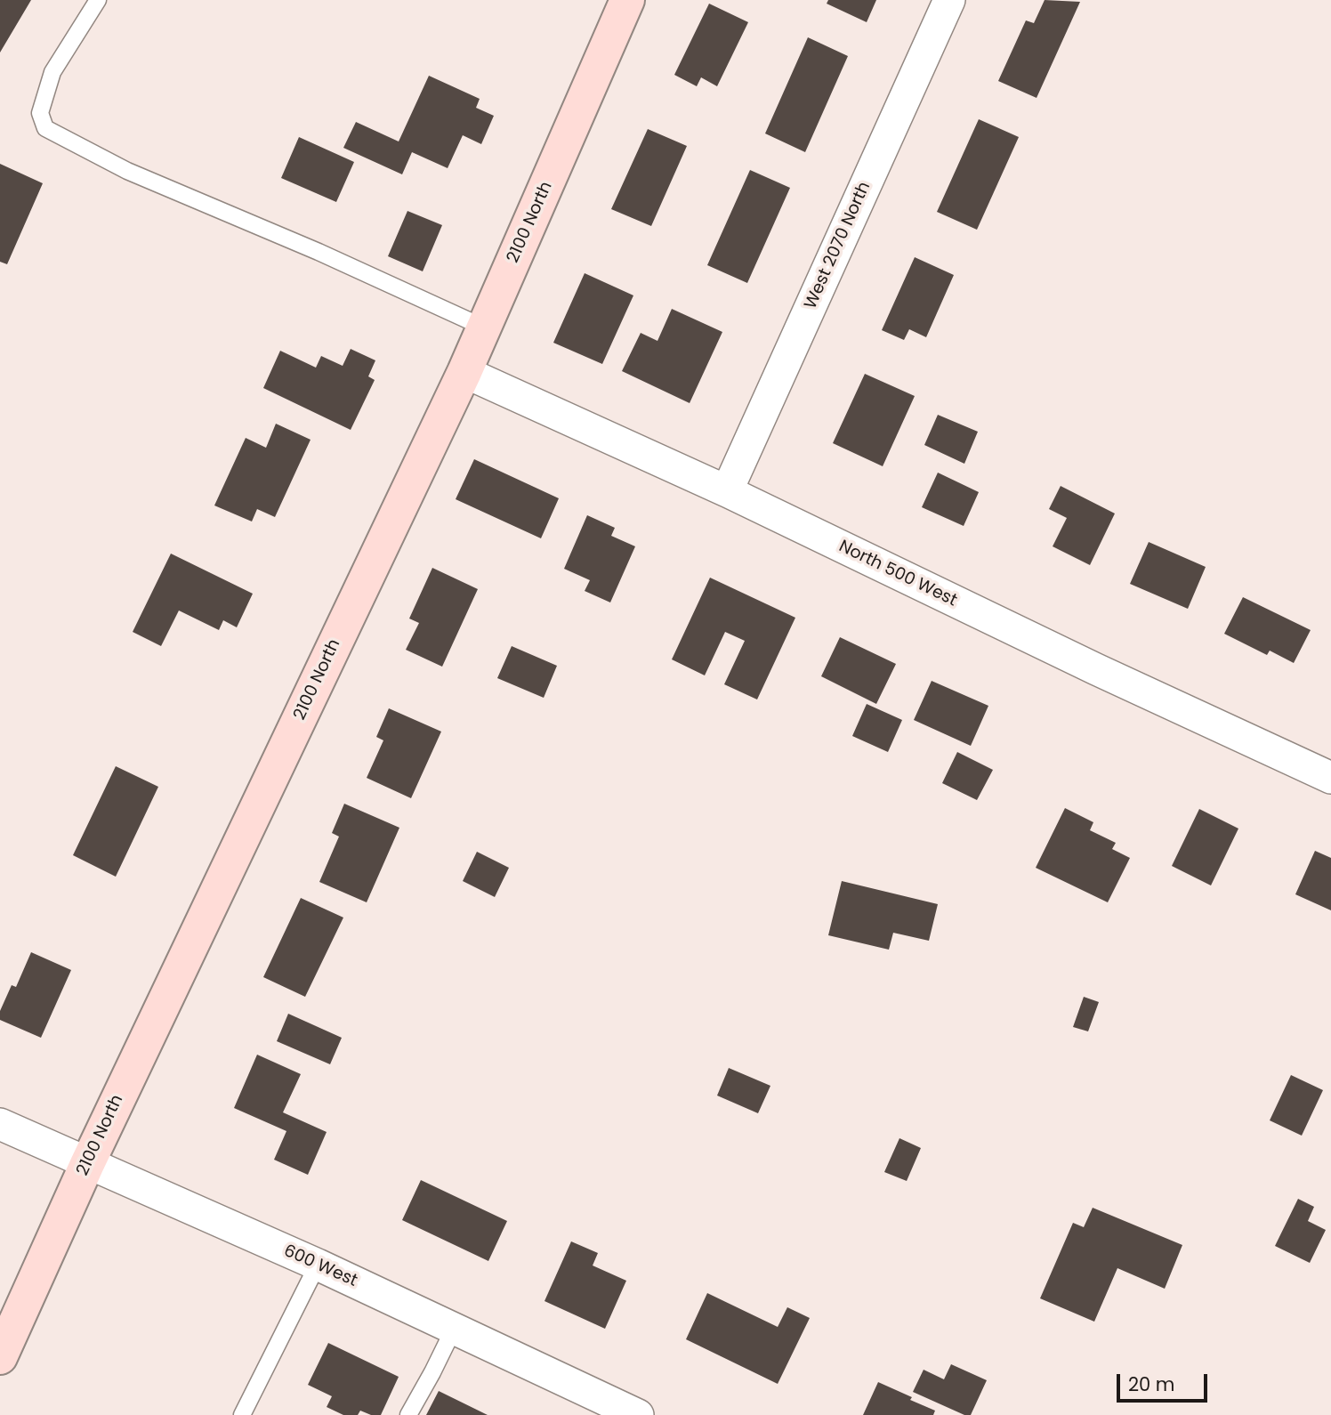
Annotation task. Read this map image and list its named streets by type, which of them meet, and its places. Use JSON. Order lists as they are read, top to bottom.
{
  "streets": {
    "street": [
      "2100 North",
      "West 2070 North",
      "North 500 West",
      "600 West"
    ]
  },
  "crossings": [
    ["2100 North", "North 500 West"],
    ["2100 North", "600 West"],
    ["West 2070 North", "North 500 West"]
  ],
  "scale_bar": "20 m"
}
